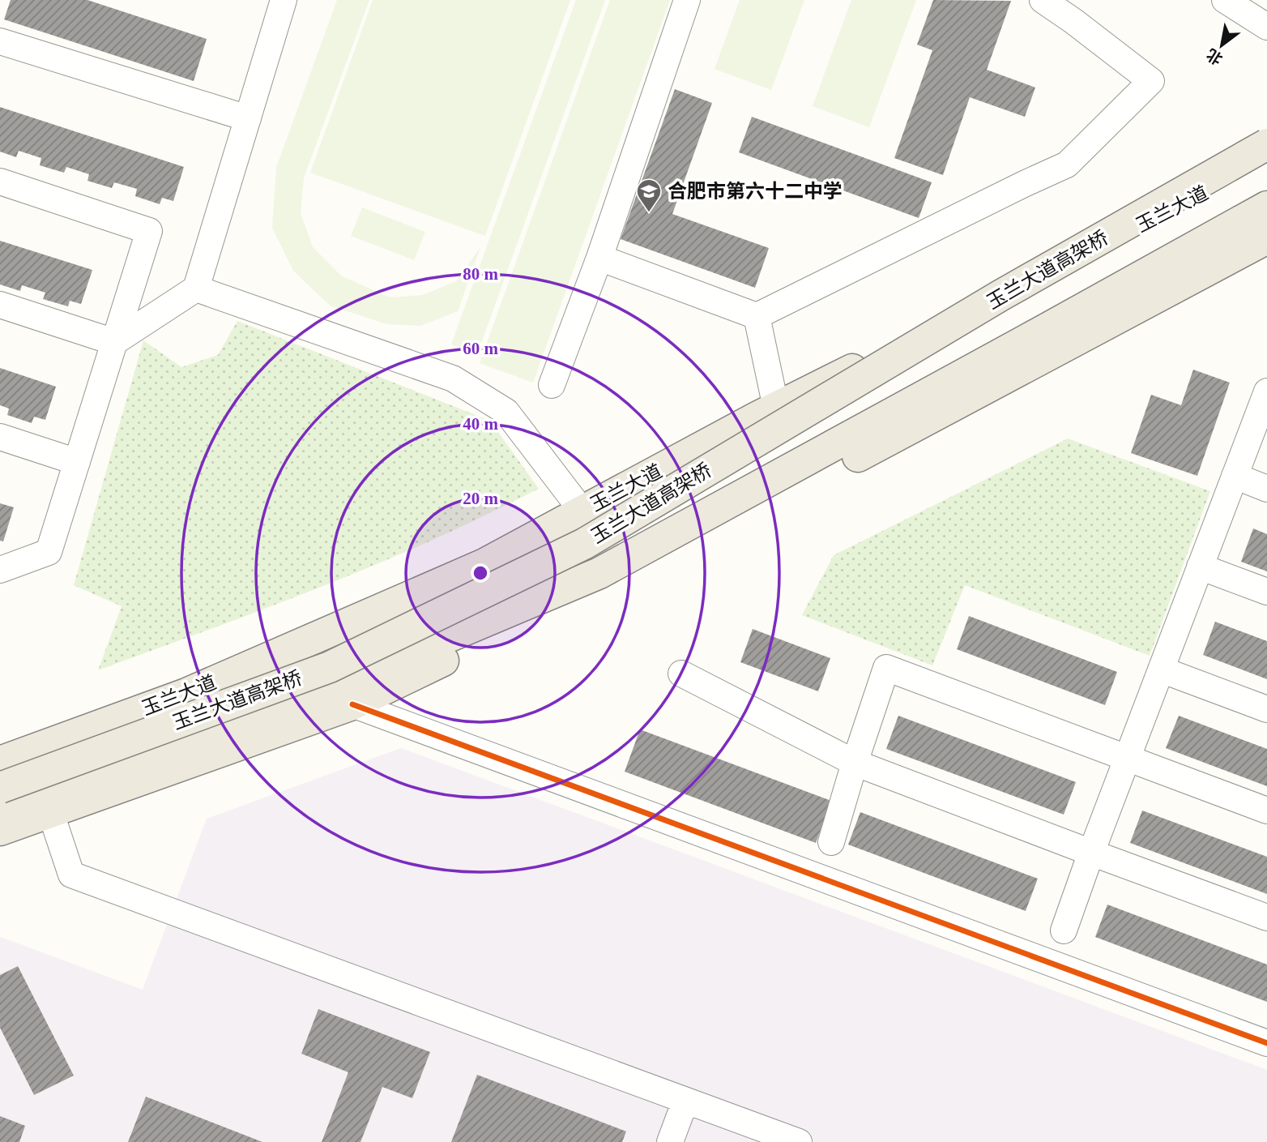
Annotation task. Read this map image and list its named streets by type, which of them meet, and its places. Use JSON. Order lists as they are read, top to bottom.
{
  "streets": {
    "main road": ["玉兰大道", "玉兰大道高架桥"]
  },
  "places": {
    "school or university": ["合肥市第六十二中学"]
  },
  "north": "bottom left",
  "rings": [
    "80 m",
    "60 m",
    "40 m",
    "20 m"
  ]
}
